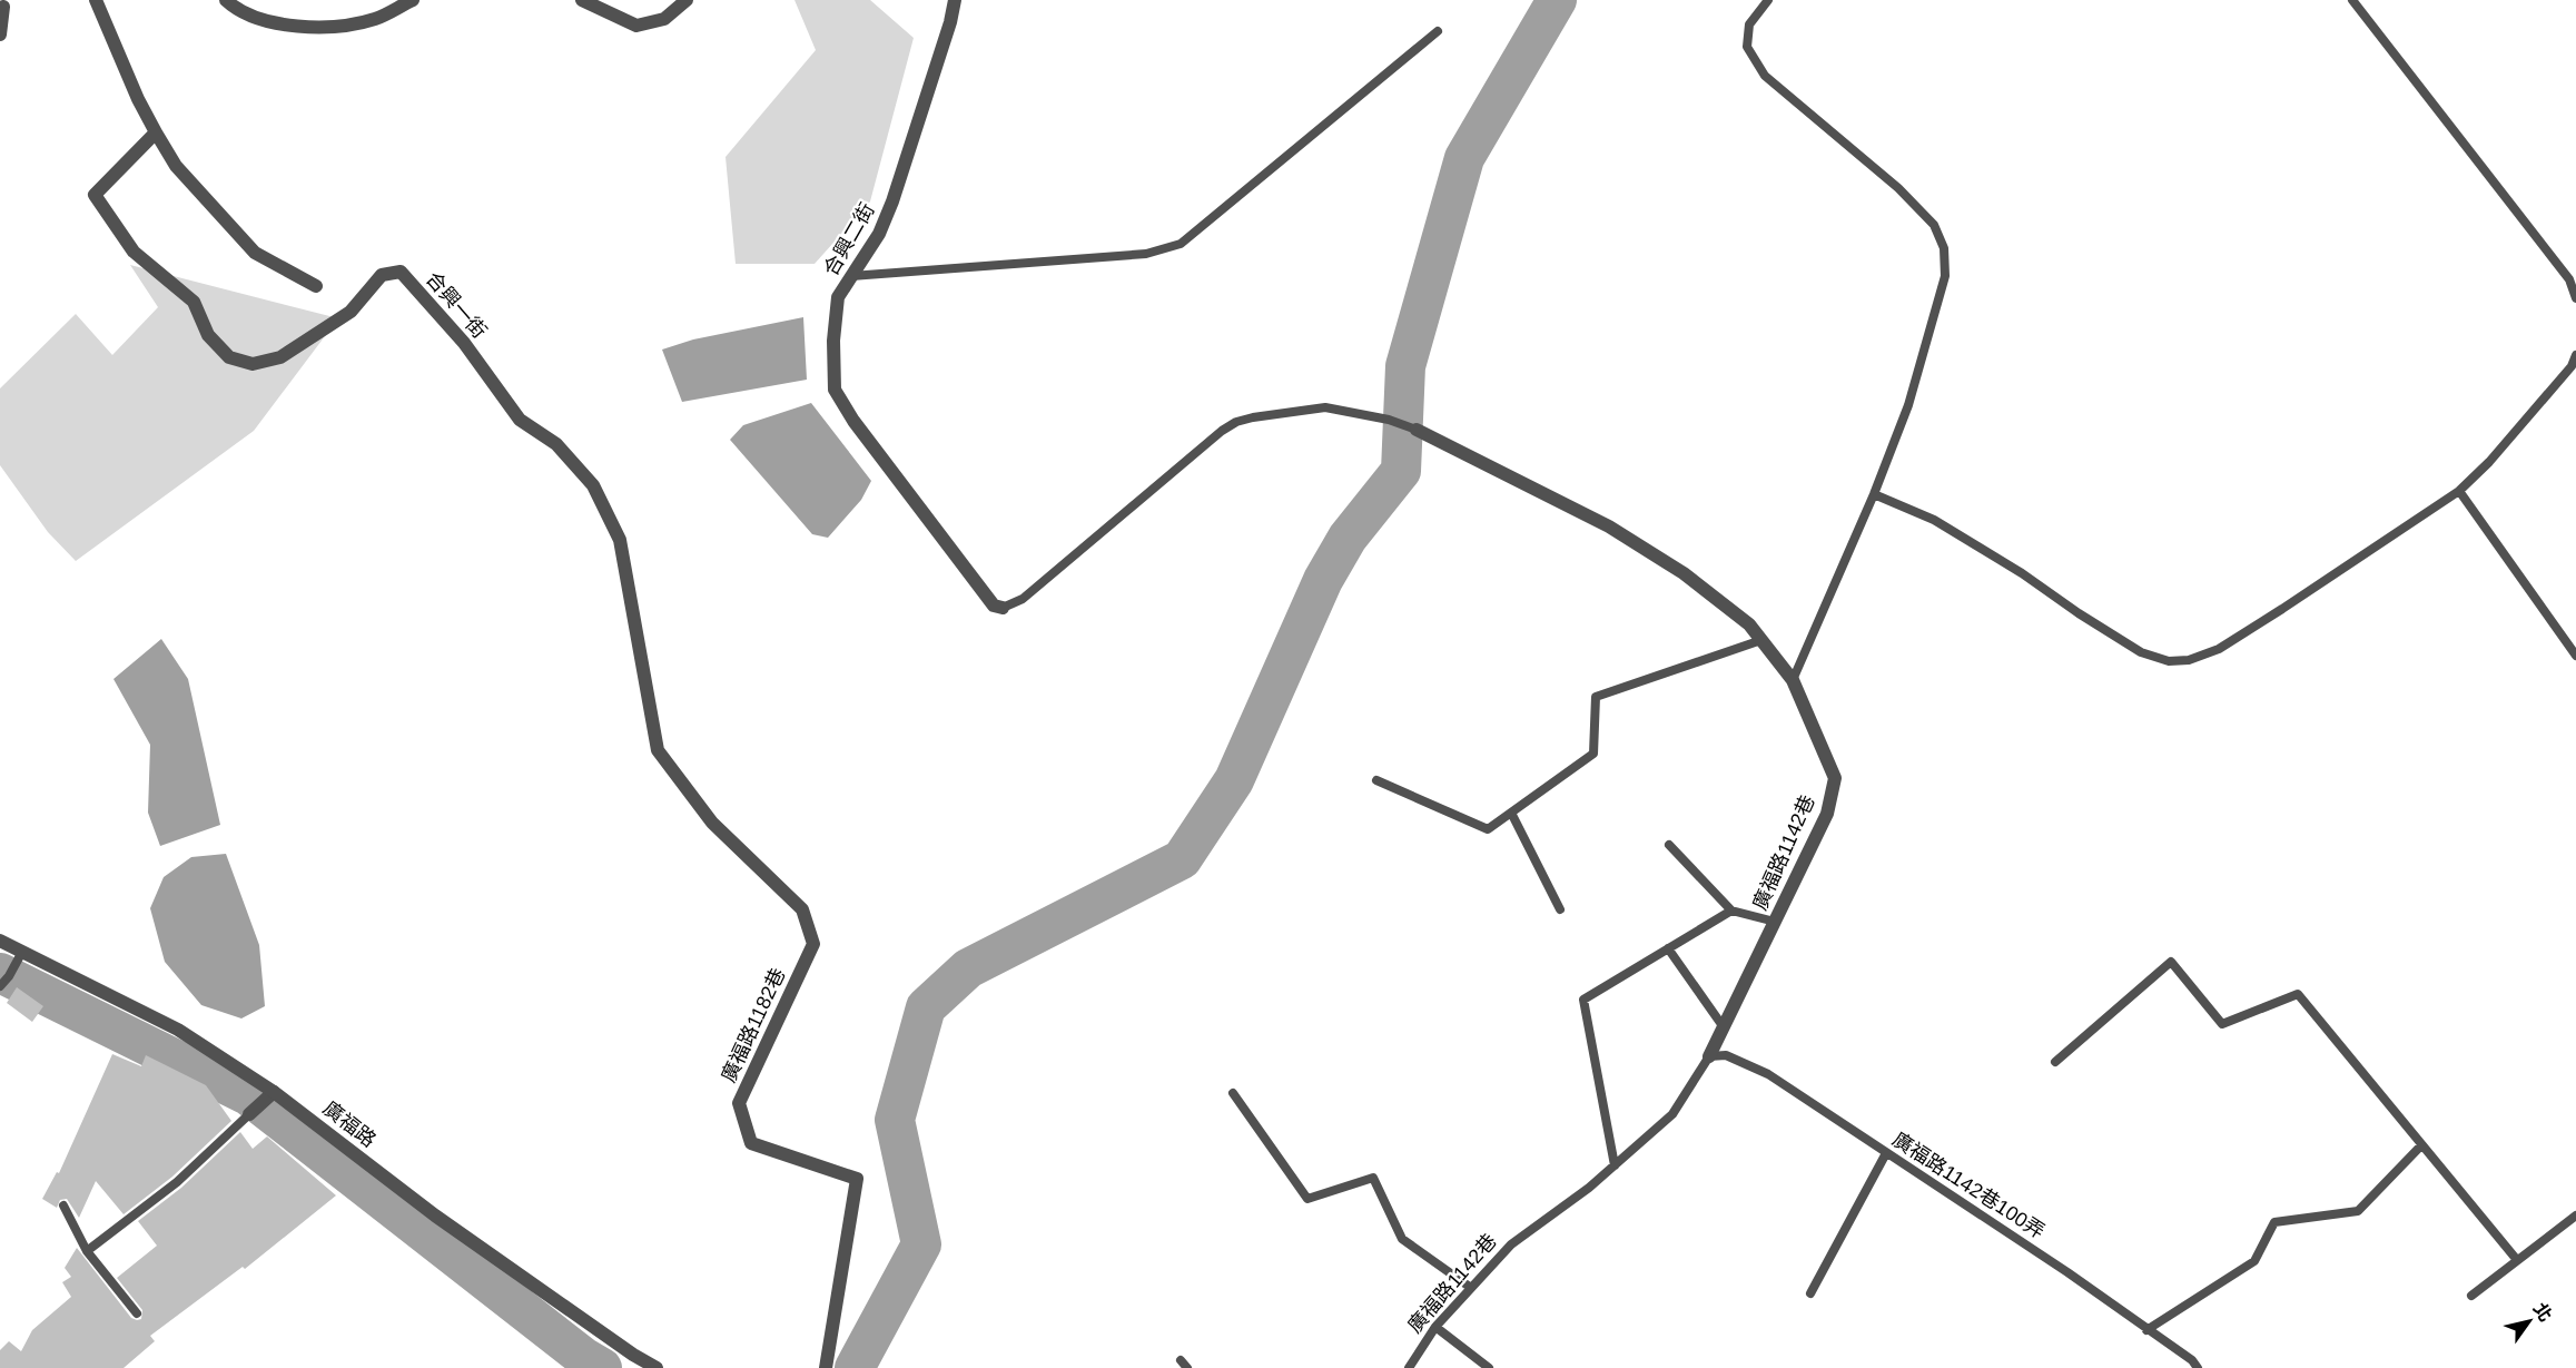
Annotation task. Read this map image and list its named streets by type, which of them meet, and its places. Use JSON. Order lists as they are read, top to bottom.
{
  "streets": {
    "street": [
      "合興二街",
      "合興一街",
      "廣福路1142巷",
      "廣福路1182巷",
      "廣福路"
    ],
    "lane": ["廣福路1142巷100弄"]
  },
  "crossings": [
    ["合興一街", "廣福路1182巷"],
    ["廣福路1142巷", "廣福路1142巷100弄"]
  ],
  "north": "top right"
}
